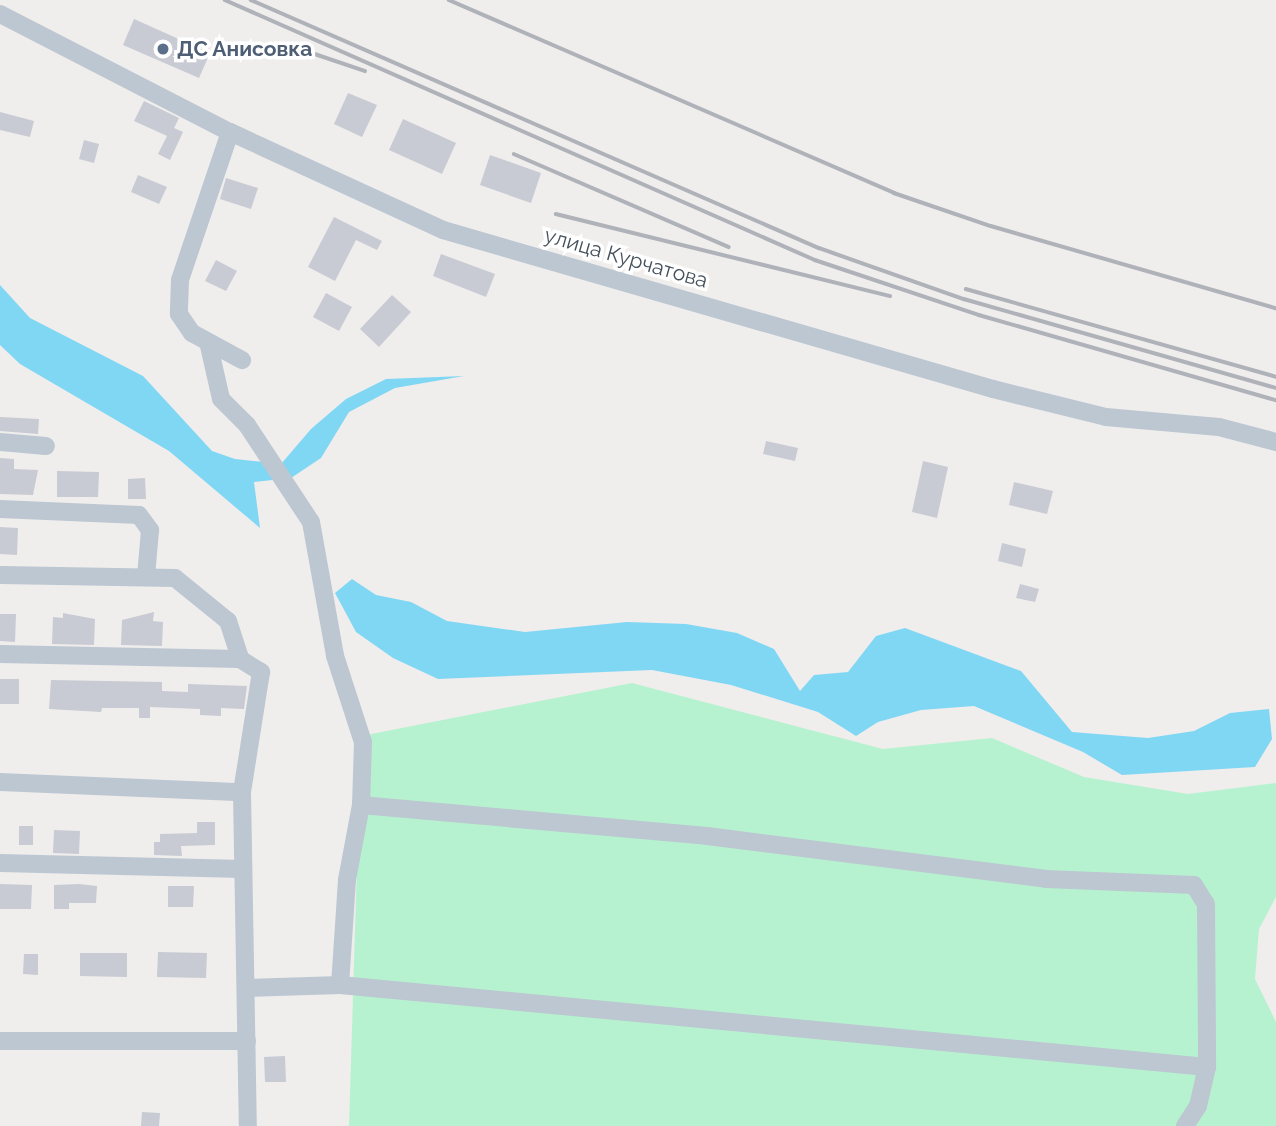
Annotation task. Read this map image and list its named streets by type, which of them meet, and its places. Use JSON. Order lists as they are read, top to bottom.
{
  "streets": {
    "street": ["улица Курчатова"]
  },
  "places": ["ДС Анисовка"]
}
